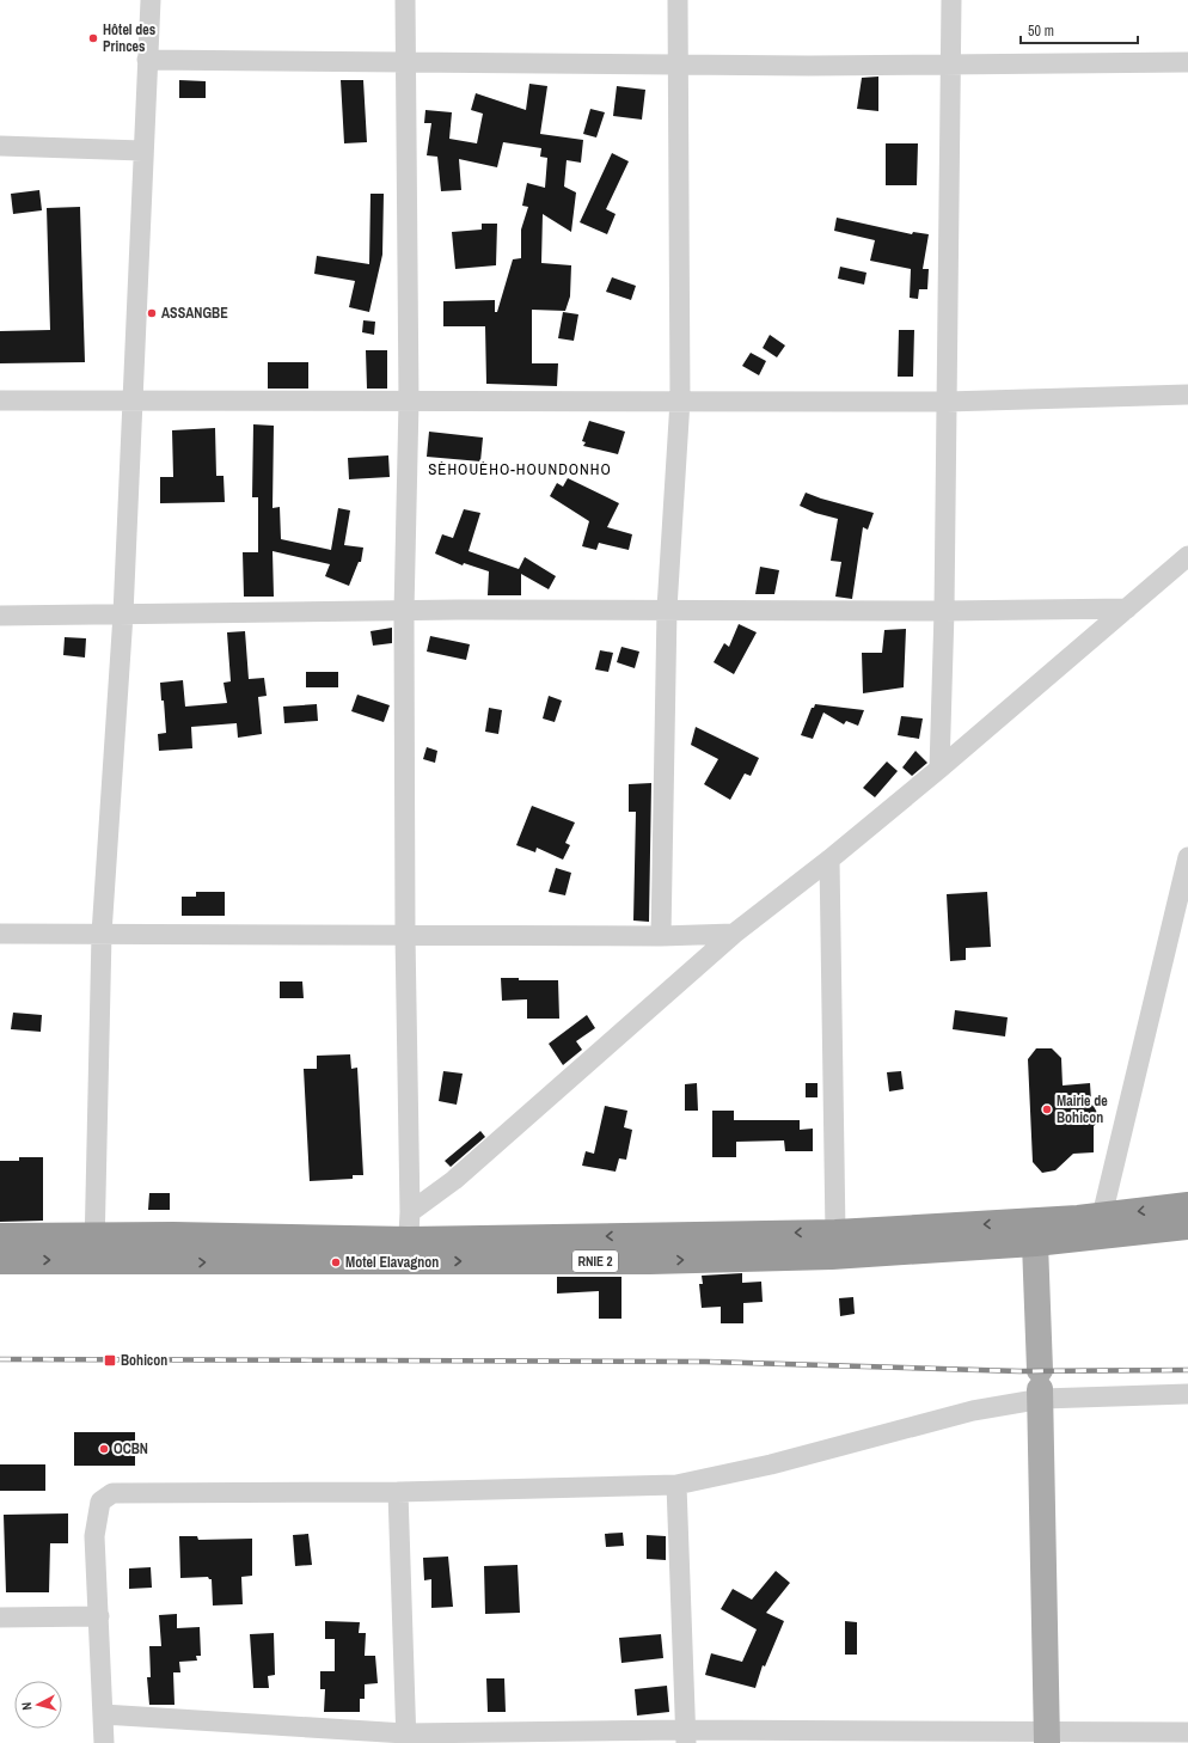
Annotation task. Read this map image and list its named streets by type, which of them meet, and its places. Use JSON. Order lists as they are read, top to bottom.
{
  "streets": {
    "highway": ["RNIE 2"]
  },
  "districts": ["SÈHOUÈHO-HOUNDONHO"],
  "places": {
    "other": [
      "Hôtel des Princes",
      "ASSANGBE",
      "Mairie de Bohicon",
      "Motel Elavagnon",
      "OCBN"
    ],
    "transit": ["Bohicon"]
  },
  "scale_bar": "50 m",
  "north": "left"
}
